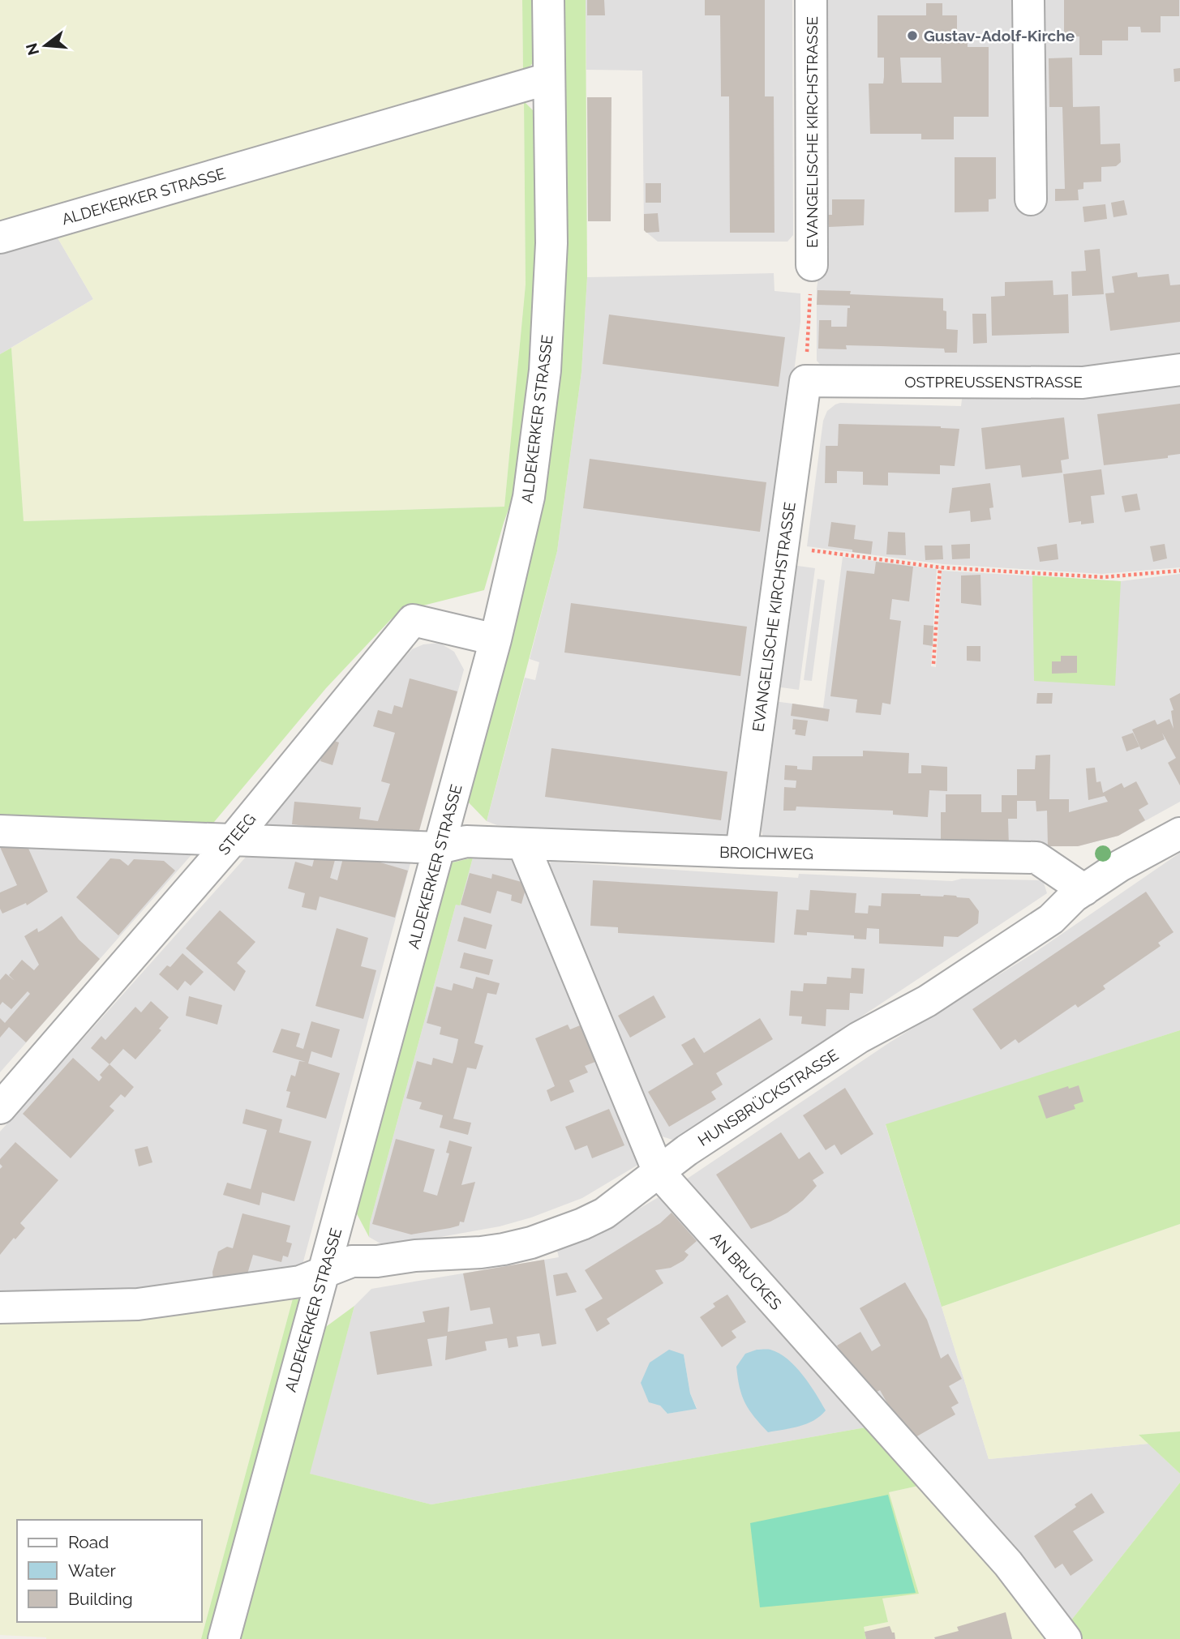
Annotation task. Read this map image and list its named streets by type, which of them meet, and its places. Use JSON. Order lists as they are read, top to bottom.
{
  "streets": {
    "street": [
      "EVANGELISCHE KIRCHSTRASSE",
      "ALDEKERKER STRASSE",
      "OSTPREUSSENSTRASSE",
      "STEEG",
      "BROICHWEG",
      "HUNSBRÜCKSTRASSE",
      "AN BRUCKES"
    ]
  },
  "crossings": [
    ["EVANGELISCHE KIRCHSTRASSE", "OSTPREUSSENSTRASSE"],
    ["EVANGELISCHE KIRCHSTRASSE", "BROICHWEG"],
    ["ALDEKERKER STRASSE", "STEEG"],
    ["ALDEKERKER STRASSE", "BROICHWEG"],
    ["ALDEKERKER STRASSE", "HUNSBRÜCKSTRASSE"],
    ["STEEG", "BROICHWEG"],
    ["BROICHWEG", "HUNSBRÜCKSTRASSE"],
    ["BROICHWEG", "AN BRUCKES"],
    ["HUNSBRÜCKSTRASSE", "AN BRUCKES"]
  ],
  "places": ["Gustav-Adolf-Kirche"],
  "legend": ["Road", "Water", "Building"],
  "north": "left"
}
